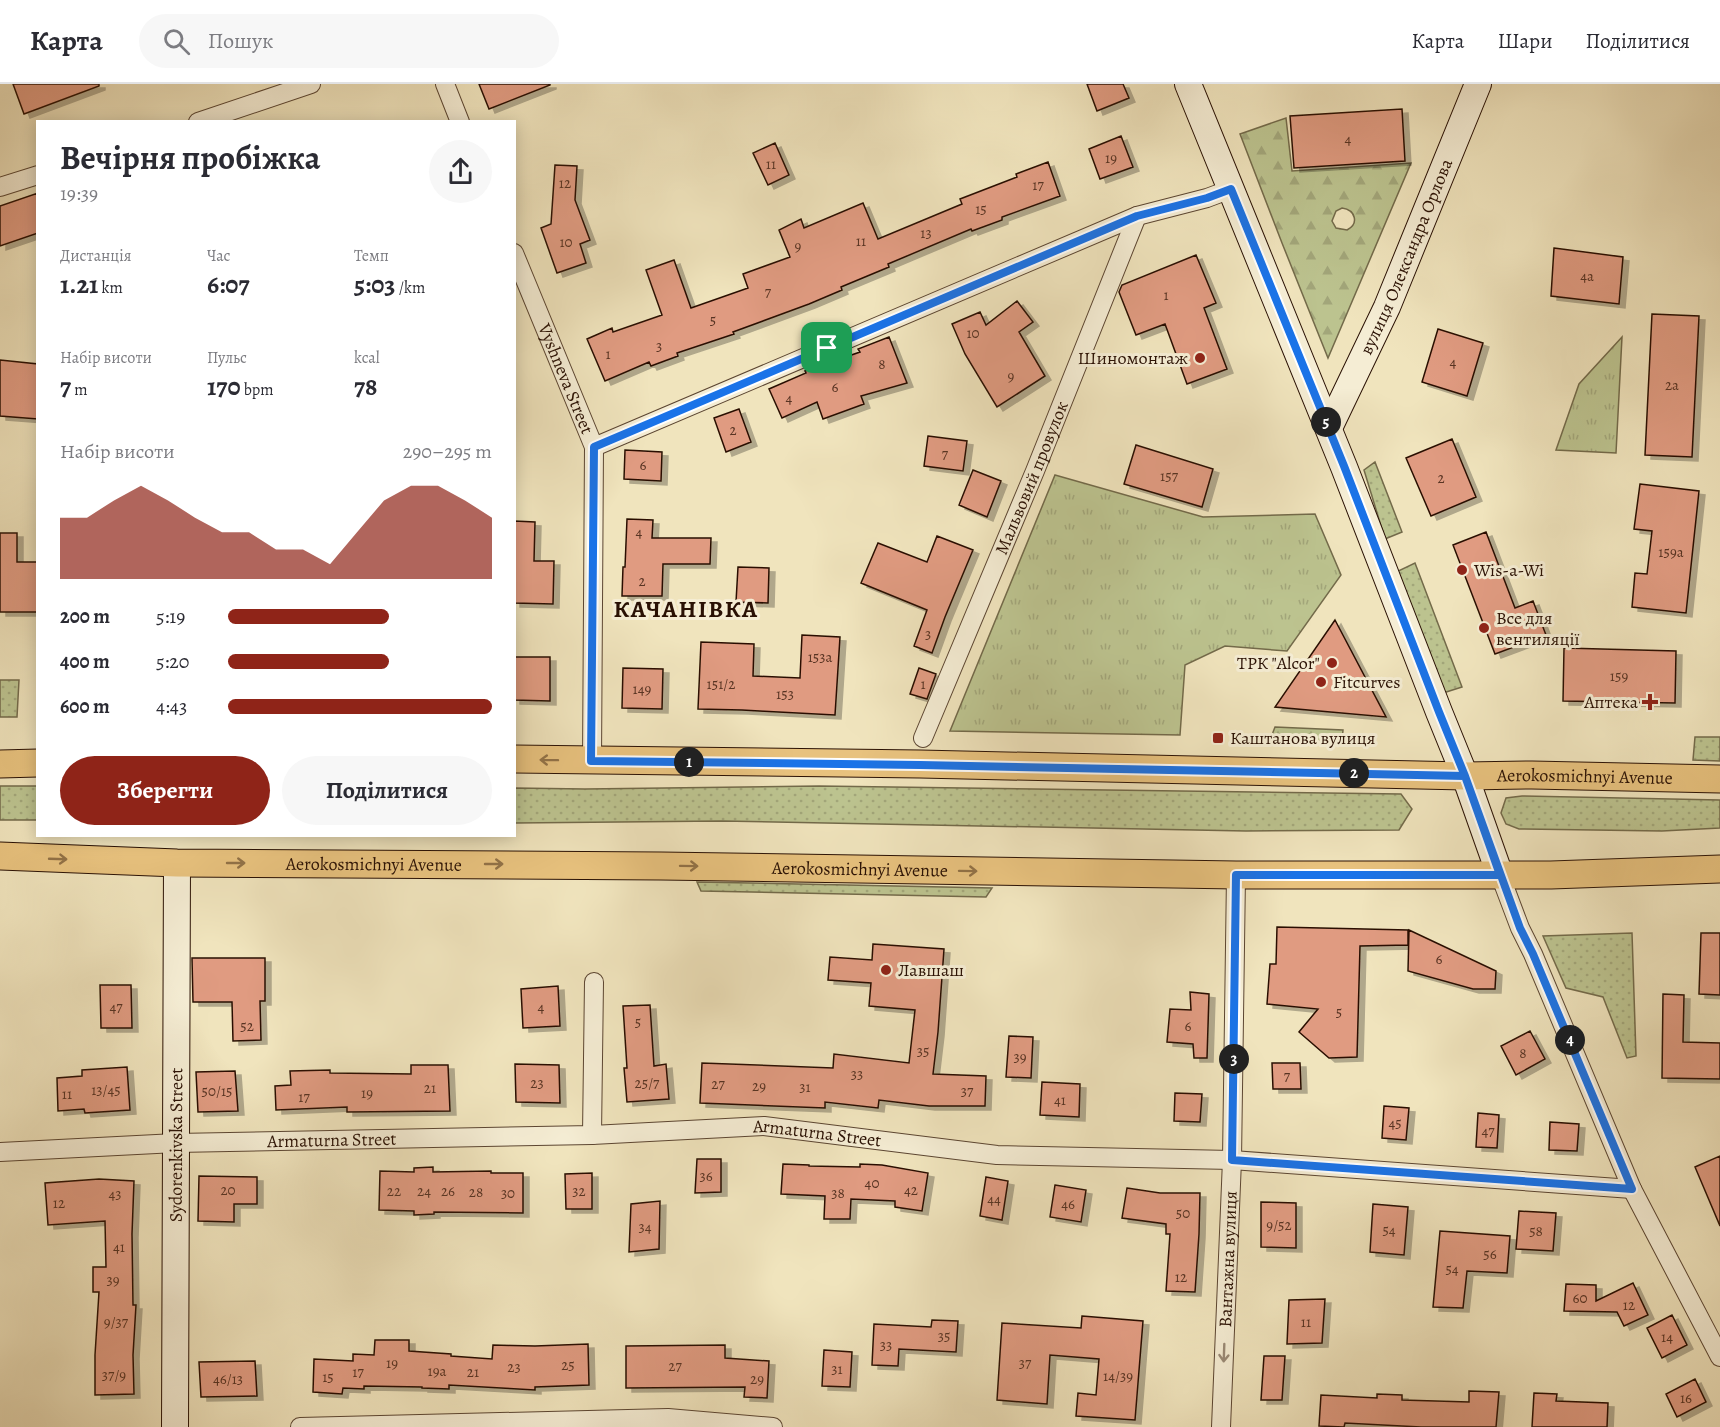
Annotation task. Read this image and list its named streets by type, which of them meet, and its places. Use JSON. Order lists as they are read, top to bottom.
{
  "streets": {
    "main road": ["Aerokosmichnyi Avenue"],
    "street": [
      "вулиця Олександра Орлова",
      "Vyshneva Street",
      "Мальвовий провулок",
      "Armaturna Street",
      "Sydorenkivska Street",
      "Вантажна вулиця"
    ]
  },
  "crossings": [
    ["Vyshneva Street", "Aerokosmichnyi Avenue"],
    ["Aerokosmichnyi Avenue", "Sydorenkivska Street"],
    ["Aerokosmichnyi Avenue", "Вантажна вулиця"],
    ["Armaturna Street", "Sydorenkivska Street"],
    ["Armaturna Street", "Вантажна вулиця"]
  ],
  "one_way": ["Вантажна вулиця"],
  "districts": ["КАЧАНІВКА"],
  "places": {
    "other": [
      "Шиномонтаж",
      "Wis-a-Wi",
      "Все для вентиляції",
      "ТРК \"Alcor\"",
      "Fitcurves",
      "Лавшаш"
    ],
    "health": ["Аптека"],
    "transit": ["Каштанова вулиця"]
  },
  "house_numbers": [
    "4",
    "19",
    "11",
    "12",
    "17",
    "15",
    "13",
    "11",
    "10",
    "9",
    "4а",
    "7",
    "1",
    "5",
    "10",
    "3",
    "1",
    "4",
    "8",
    "9",
    "2а",
    "6",
    "4",
    "2",
    "7",
    "6",
    "157",
    "2",
    "4",
    "159а",
    "2",
    "3",
    "153а",
    "159",
    "151/2",
    "1",
    "149",
    "153",
    "6",
    "47",
    "4",
    "5",
    "5",
    "52",
    "6",
    "35",
    "8",
    "39",
    "33",
    "7",
    "23",
    "25/7",
    "27",
    "29",
    "31",
    "21",
    "13/45",
    "50/15",
    "37",
    "19",
    "11",
    "17",
    "41",
    "45",
    "47",
    "36",
    "40",
    "20",
    "42",
    "22",
    "24",
    "26",
    "32",
    "28",
    "30",
    "38",
    "43",
    "44",
    "12",
    "46",
    "50",
    "9/52",
    "34",
    "54",
    "58",
    "41",
    "56",
    "54",
    "12",
    "39",
    "60",
    "12",
    "9/37",
    "11",
    "35",
    "14",
    "33",
    "19",
    "37",
    "25",
    "27",
    "23",
    "31",
    "19а",
    "17",
    "21",
    "37/9",
    "14/39",
    "15",
    "46/13",
    "29",
    "16"
  ],
  "page": {
    "header": "Карта",
    "search": "Пошук",
    "nav": ["Карта", "Шари", "Поділитися"],
    "heading": ["Вечірня пробіжка", "19:39"],
    "stats": [
      ["Дистанція", "1.21 km"],
      ["Час", "6:07"],
      ["Темп", "5:03 /km"],
      ["Набір висоти", "7 m"],
      ["Пульс", "170 bpm"],
      ["kcal", "78"]
    ],
    "pins": [
      "5",
      "1",
      "2",
      "4",
      "3"
    ],
    "chart": ["Набір висоти", "290–295 m"],
    "list": [
      {
        "name": "200 m",
        "note": "5:19"
      },
      {
        "name": "400 m",
        "note": "5:20"
      },
      {
        "name": "600 m",
        "note": "4:43"
      }
    ],
    "buttons": ["Зберегти", "Поділитися"]
  }
}
